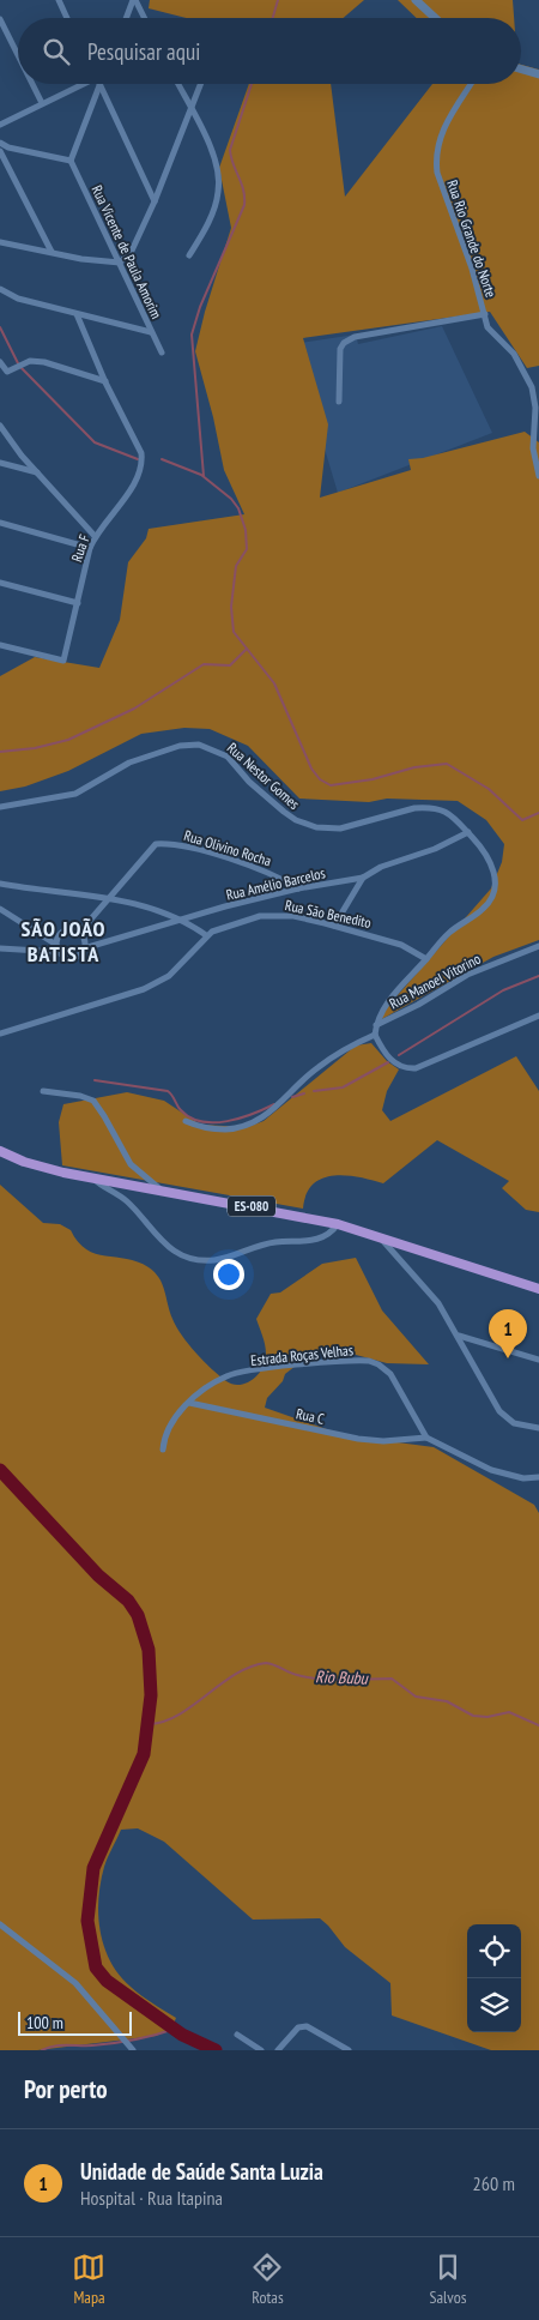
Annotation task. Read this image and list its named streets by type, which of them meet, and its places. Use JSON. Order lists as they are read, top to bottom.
{
  "streets": {
    "main road": ["ES-080"],
    "street": [
      "Rua Rio Grande do Norte",
      "Rua Vicente de Paula Amorim",
      "Rua F",
      "Rua Nestor Gomes",
      "Rua Olivino Rocha",
      "Rua Amélio Barcelos",
      "Rua São Benedito",
      "Rua Manoel Vitorino",
      "Estrada Roças Velhas",
      "Rua C"
    ]
  },
  "crossings": [
    ["Rua Nestor Gomes", "Rua Amélio Barcelos"],
    ["Rua Nestor Gomes", "Rua São Benedito"],
    ["Rua Nestor Gomes", "Rua Manoel Vitorino"],
    ["Rua Olivino Rocha", "Rua Amélio Barcelos"],
    ["Estrada Roças Velhas", "Rua C"]
  ],
  "districts": ["SÃO JOÃO BATISTA"],
  "water": ["Rio Bubu"],
  "scale_bar": "100 m",
  "page": {
    "search": "Pesquisar aqui",
    "pins": "1",
    "scale": "100 m",
    "heading": "Por perto",
    "list": [
      {
        "mark": "1",
        "name": "Unidade de Saúde Santa Luzia",
        "note": "Hospital · Rua Itapina",
        "value": "260 m"
      }
    ],
    "nav": ["Mapa", "Rotas", "Salvos"]
  }
}
